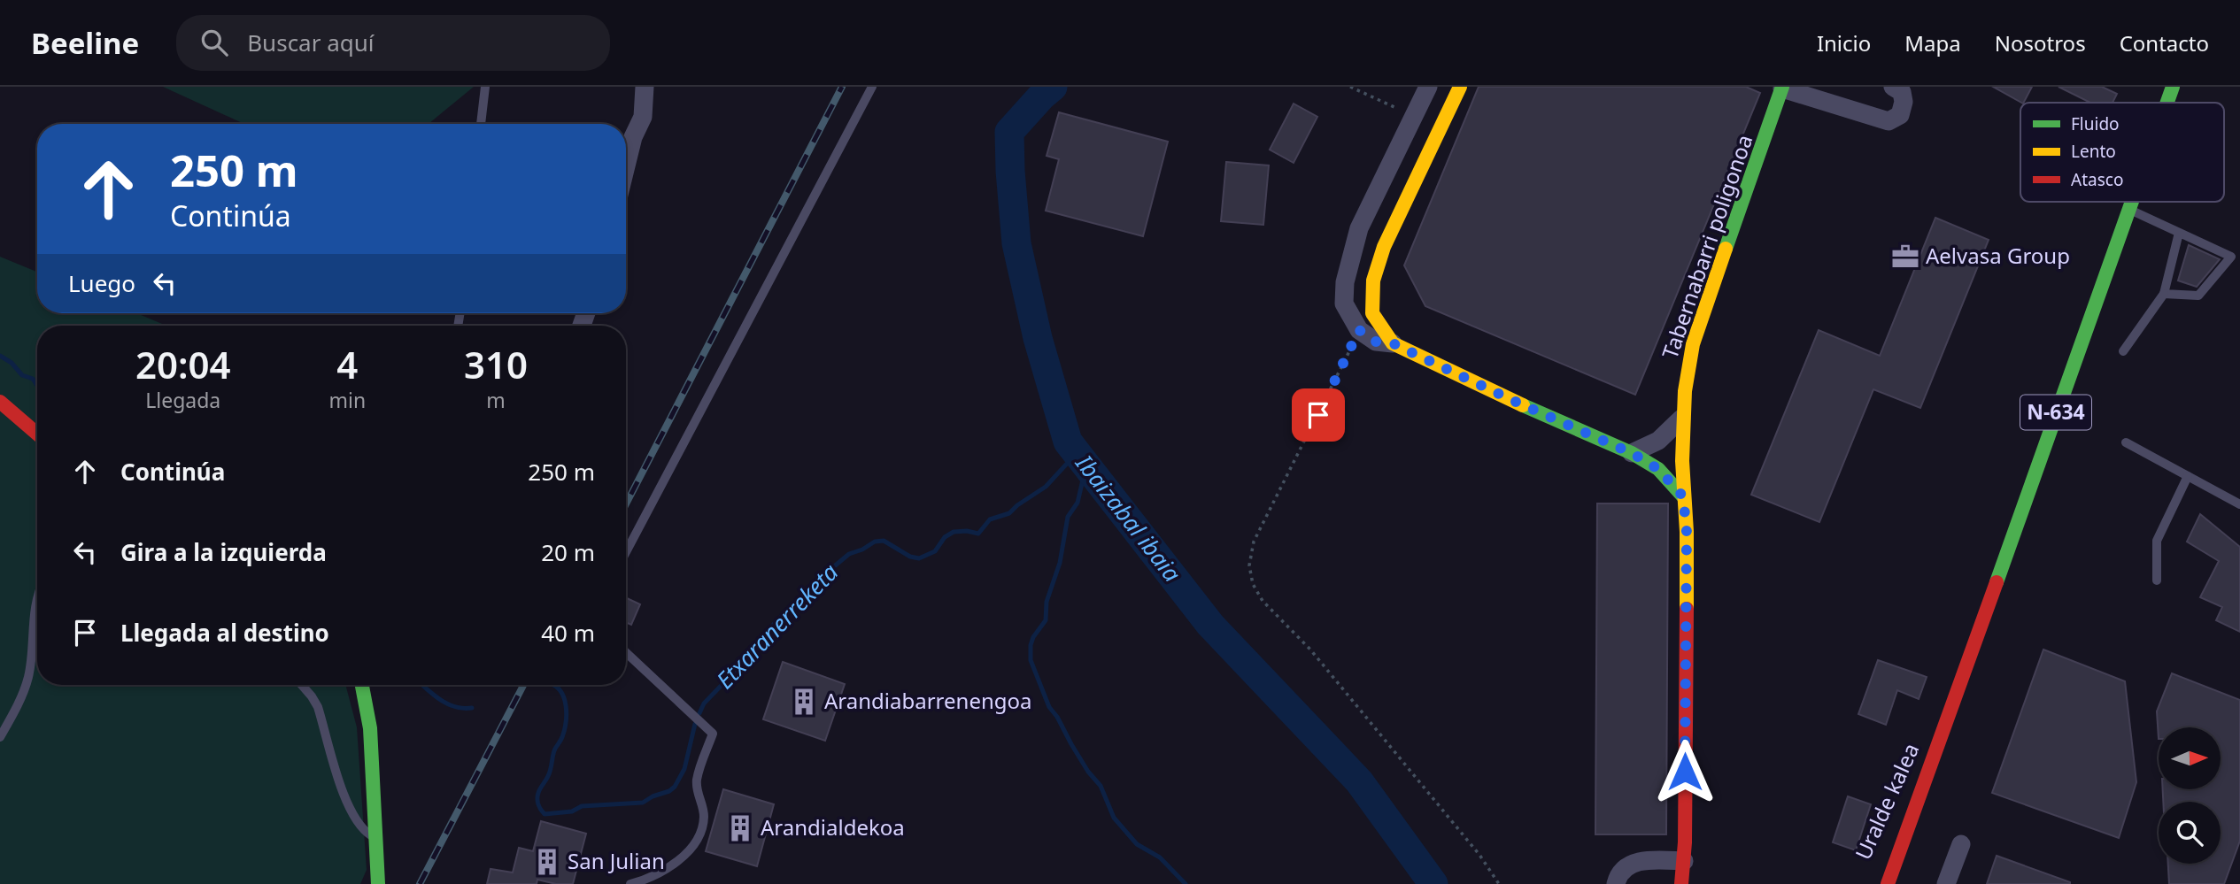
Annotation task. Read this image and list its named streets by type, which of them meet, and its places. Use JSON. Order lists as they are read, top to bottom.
{
  "streets": {
    "main road": ["Tabernabarri poligonoa", "N-634"],
    "street": ["Uralde kalea"]
  },
  "crossings": [
    ["N-634", "Uralde kalea"]
  ],
  "water": ["Ibaizabal ibaia", "Etxaranerreketa"],
  "places": {
    "office": ["Aelvasa Group"],
    "building": ["Arandiabarrenengoa", "Arandialdekoa", "San Julian"]
  },
  "legend": ["Fluido", "Lento", "Atasco"],
  "north": "right",
  "page": {
    "header": "Beeline",
    "search": "Buscar aquí",
    "nav": [
      "Inicio",
      "Mapa",
      "Nosotros",
      "Contacto"
    ],
    "turn": ["250 m", "Continúa"],
    "then": "Luego",
    "eta": [
      "20:04",
      "Llegada",
      "4",
      "min",
      "310",
      "m"
    ],
    "list": [
      {
        "name": "Continúa",
        "value": "250 m"
      },
      {
        "name": "Gira a la izquierda",
        "value": "20 m"
      },
      {
        "name": "Llegada al destino",
        "value": "40 m"
      }
    ]
  }
}
